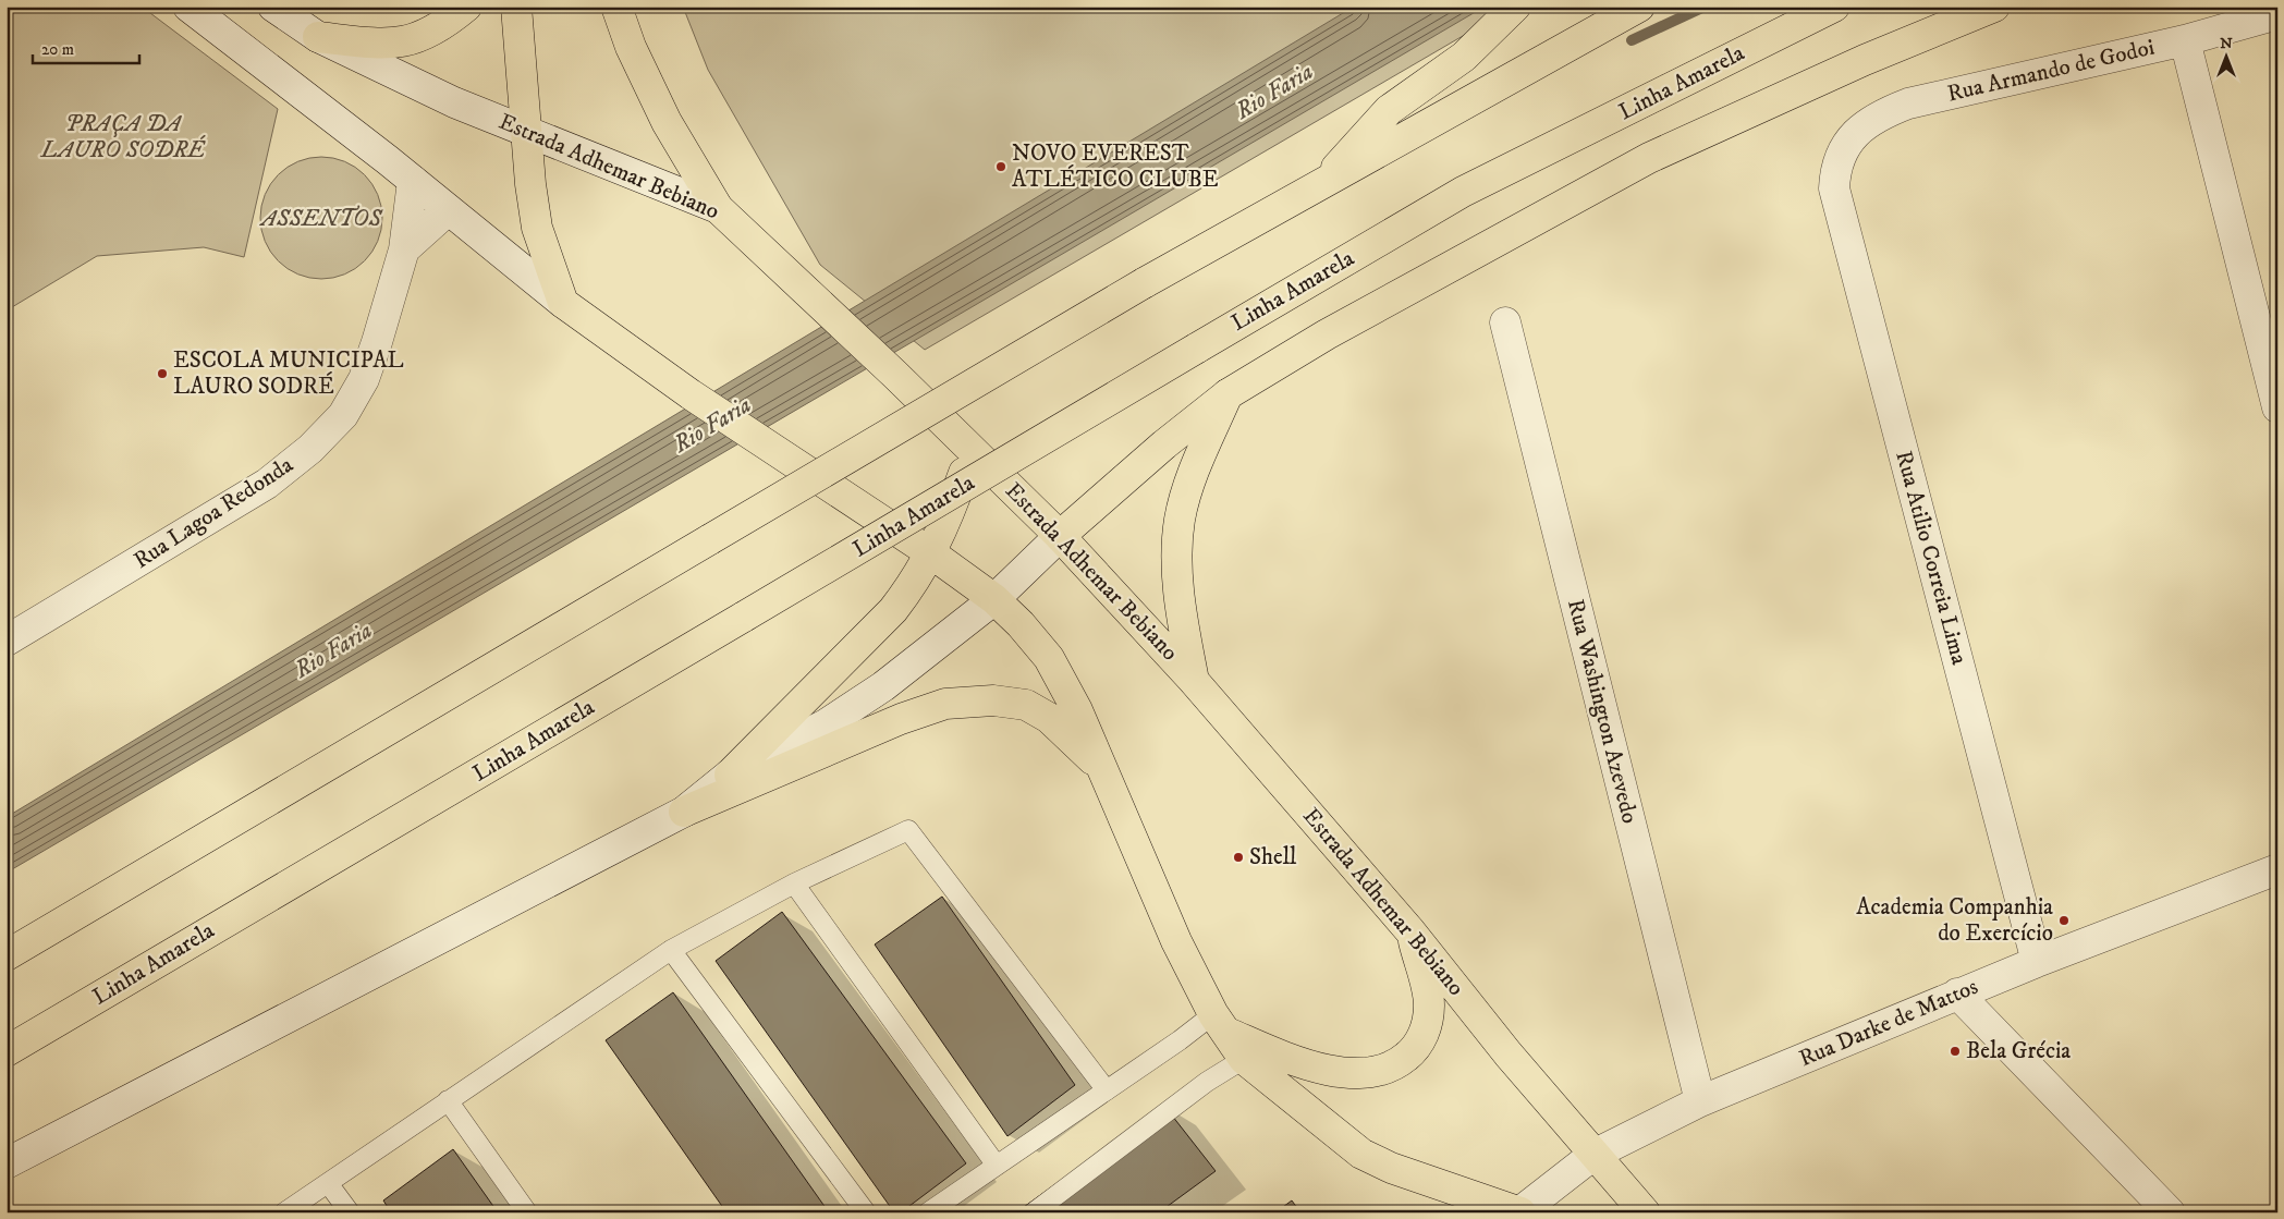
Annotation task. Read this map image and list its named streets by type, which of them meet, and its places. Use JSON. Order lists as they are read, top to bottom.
{
  "streets": {
    "main road": ["Linha Amarela", "Estrada Adhemar Bebiano"],
    "street": [
      "Rua Armando de Godoi",
      "Rua Lagoa Redonda",
      "Rua Atilio Correia Lima",
      "Rua Washington Azevedo",
      "Rua Darke de Mattos"
    ]
  },
  "crossings": [
    ["Rua Armando de Godoi", "Rua Atilio Correia Lima"],
    ["Estrada Adhemar Bebiano", "Rua Darke de Mattos"],
    ["Rua Atilio Correia Lima", "Rua Darke de Mattos"],
    ["Rua Washington Azevedo", "Rua Darke de Mattos"]
  ],
  "water": ["Rio Faria"],
  "parks": ["PRAÇA DA LAURO SODRÉ", "ASSENTOS"],
  "places": [
    "NOVO EVEREST ATLÉTICO CLUBE",
    "ESCOLA MUNICIPAL LAURO SODRÉ",
    "Shell",
    "Academia Companhia do Exercício",
    "Bela Grécia"
  ],
  "scale_bar": "20 m",
  "north": "top"
}
